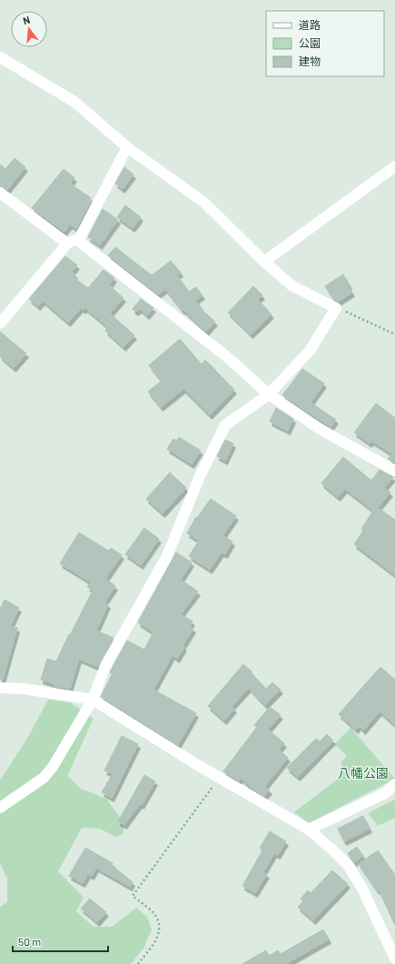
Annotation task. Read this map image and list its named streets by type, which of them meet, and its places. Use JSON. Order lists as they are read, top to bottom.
{
  "parks": ["八幡公園"],
  "legend": ["道路", "公園", "建物"],
  "scale_bar": "50 m",
  "north": "top"
}
